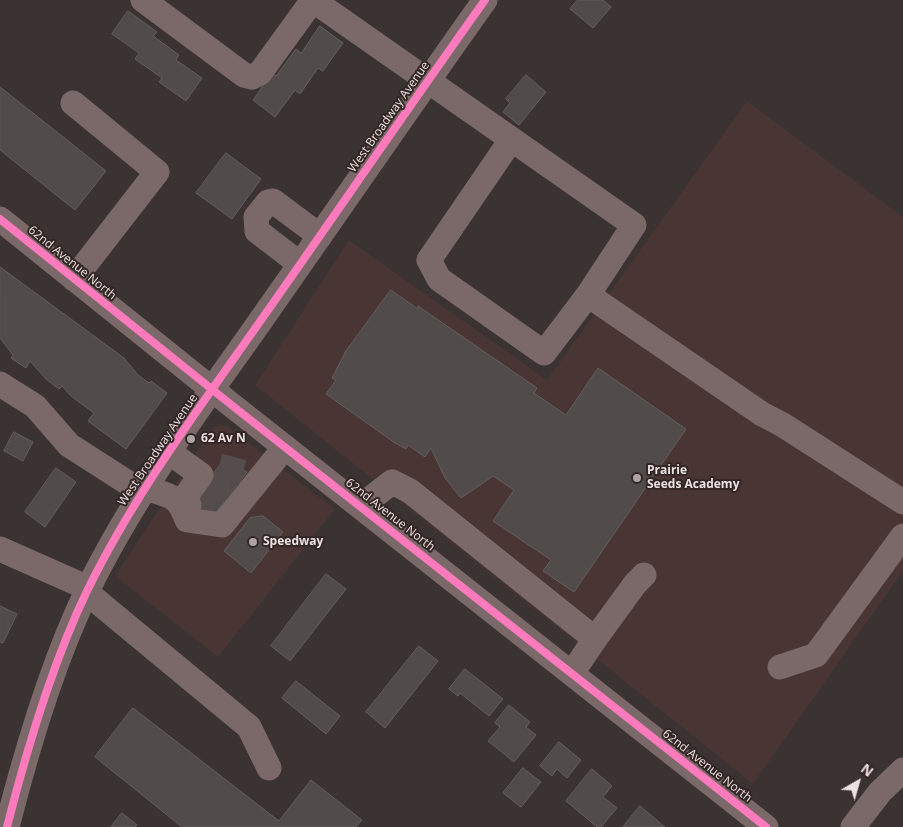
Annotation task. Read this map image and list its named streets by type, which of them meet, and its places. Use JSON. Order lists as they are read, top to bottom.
{
  "streets": {
    "street": ["West Broadway Avenue", "62nd Avenue North"]
  },
  "crossings": [
    ["West Broadway Avenue", "62nd Avenue North"]
  ],
  "places": ["62 Av N", "Prairie Seeds Academy", "Speedway"],
  "north": "top right"
}
